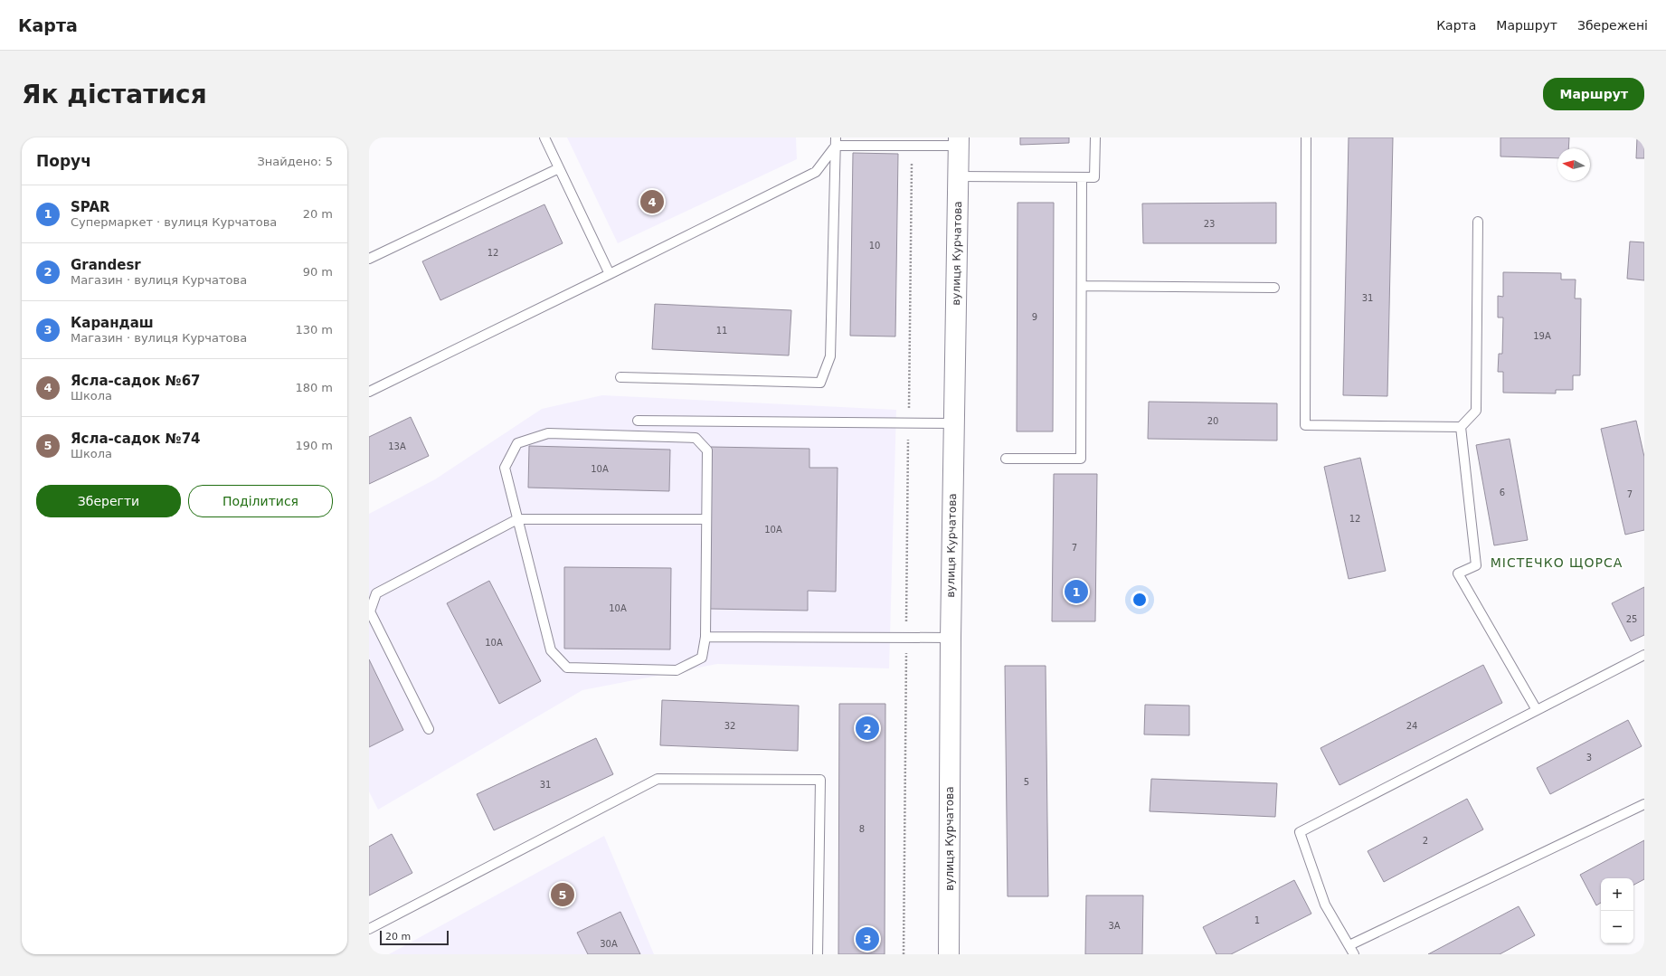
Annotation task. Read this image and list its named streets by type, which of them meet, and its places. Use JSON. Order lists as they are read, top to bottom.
{
  "streets": {
    "main road": ["вулиця Курчатова"]
  },
  "districts": ["МІСТЕЧКО ЩОРСА"],
  "house_numbers": [
    "23",
    "10",
    "12",
    "31",
    "9",
    "11",
    "19А",
    "20",
    "13А",
    "10А",
    "6",
    "7",
    "12",
    "10А",
    "7",
    "10А",
    "25",
    "10А",
    "32",
    "24",
    "3",
    "5",
    "31",
    "8",
    "2",
    "1",
    "3А",
    "30А"
  ],
  "scale_bar": "20 m",
  "north": "left",
  "page": {
    "header": "Карта",
    "nav": ["Карта", "Маршрут", "Збережені"],
    "buttons": [
      "Маршрут",
      ["Зберегти", "Поділитися"]
    ],
    "title": "Як дістатися",
    "heading": ["Поруч", "Знайдено: 5"],
    "list": [
      {
        "mark": "1",
        "name": "SPAR",
        "note": "Супермаркет · вулиця Курчатова",
        "value": "20 m"
      },
      {
        "mark": "2",
        "name": "Grandesr",
        "note": "Магазин · вулиця Курчатова",
        "value": "90 m"
      },
      {
        "mark": "3",
        "name": "Карандаш",
        "note": "Магазин · вулиця Курчатова",
        "value": "130 m"
      },
      {
        "mark": "4",
        "name": "Ясла-садок №67",
        "note": "Школа",
        "value": "180 m"
      },
      {
        "mark": "5",
        "name": "Ясла-садок №74",
        "note": "Школа",
        "value": "190 m"
      }
    ],
    "pins": [
      "4",
      "1",
      "2",
      "5",
      "3"
    ],
    "map_buttons": ["+", "−"],
    "scale": "20 m"
  }
}
